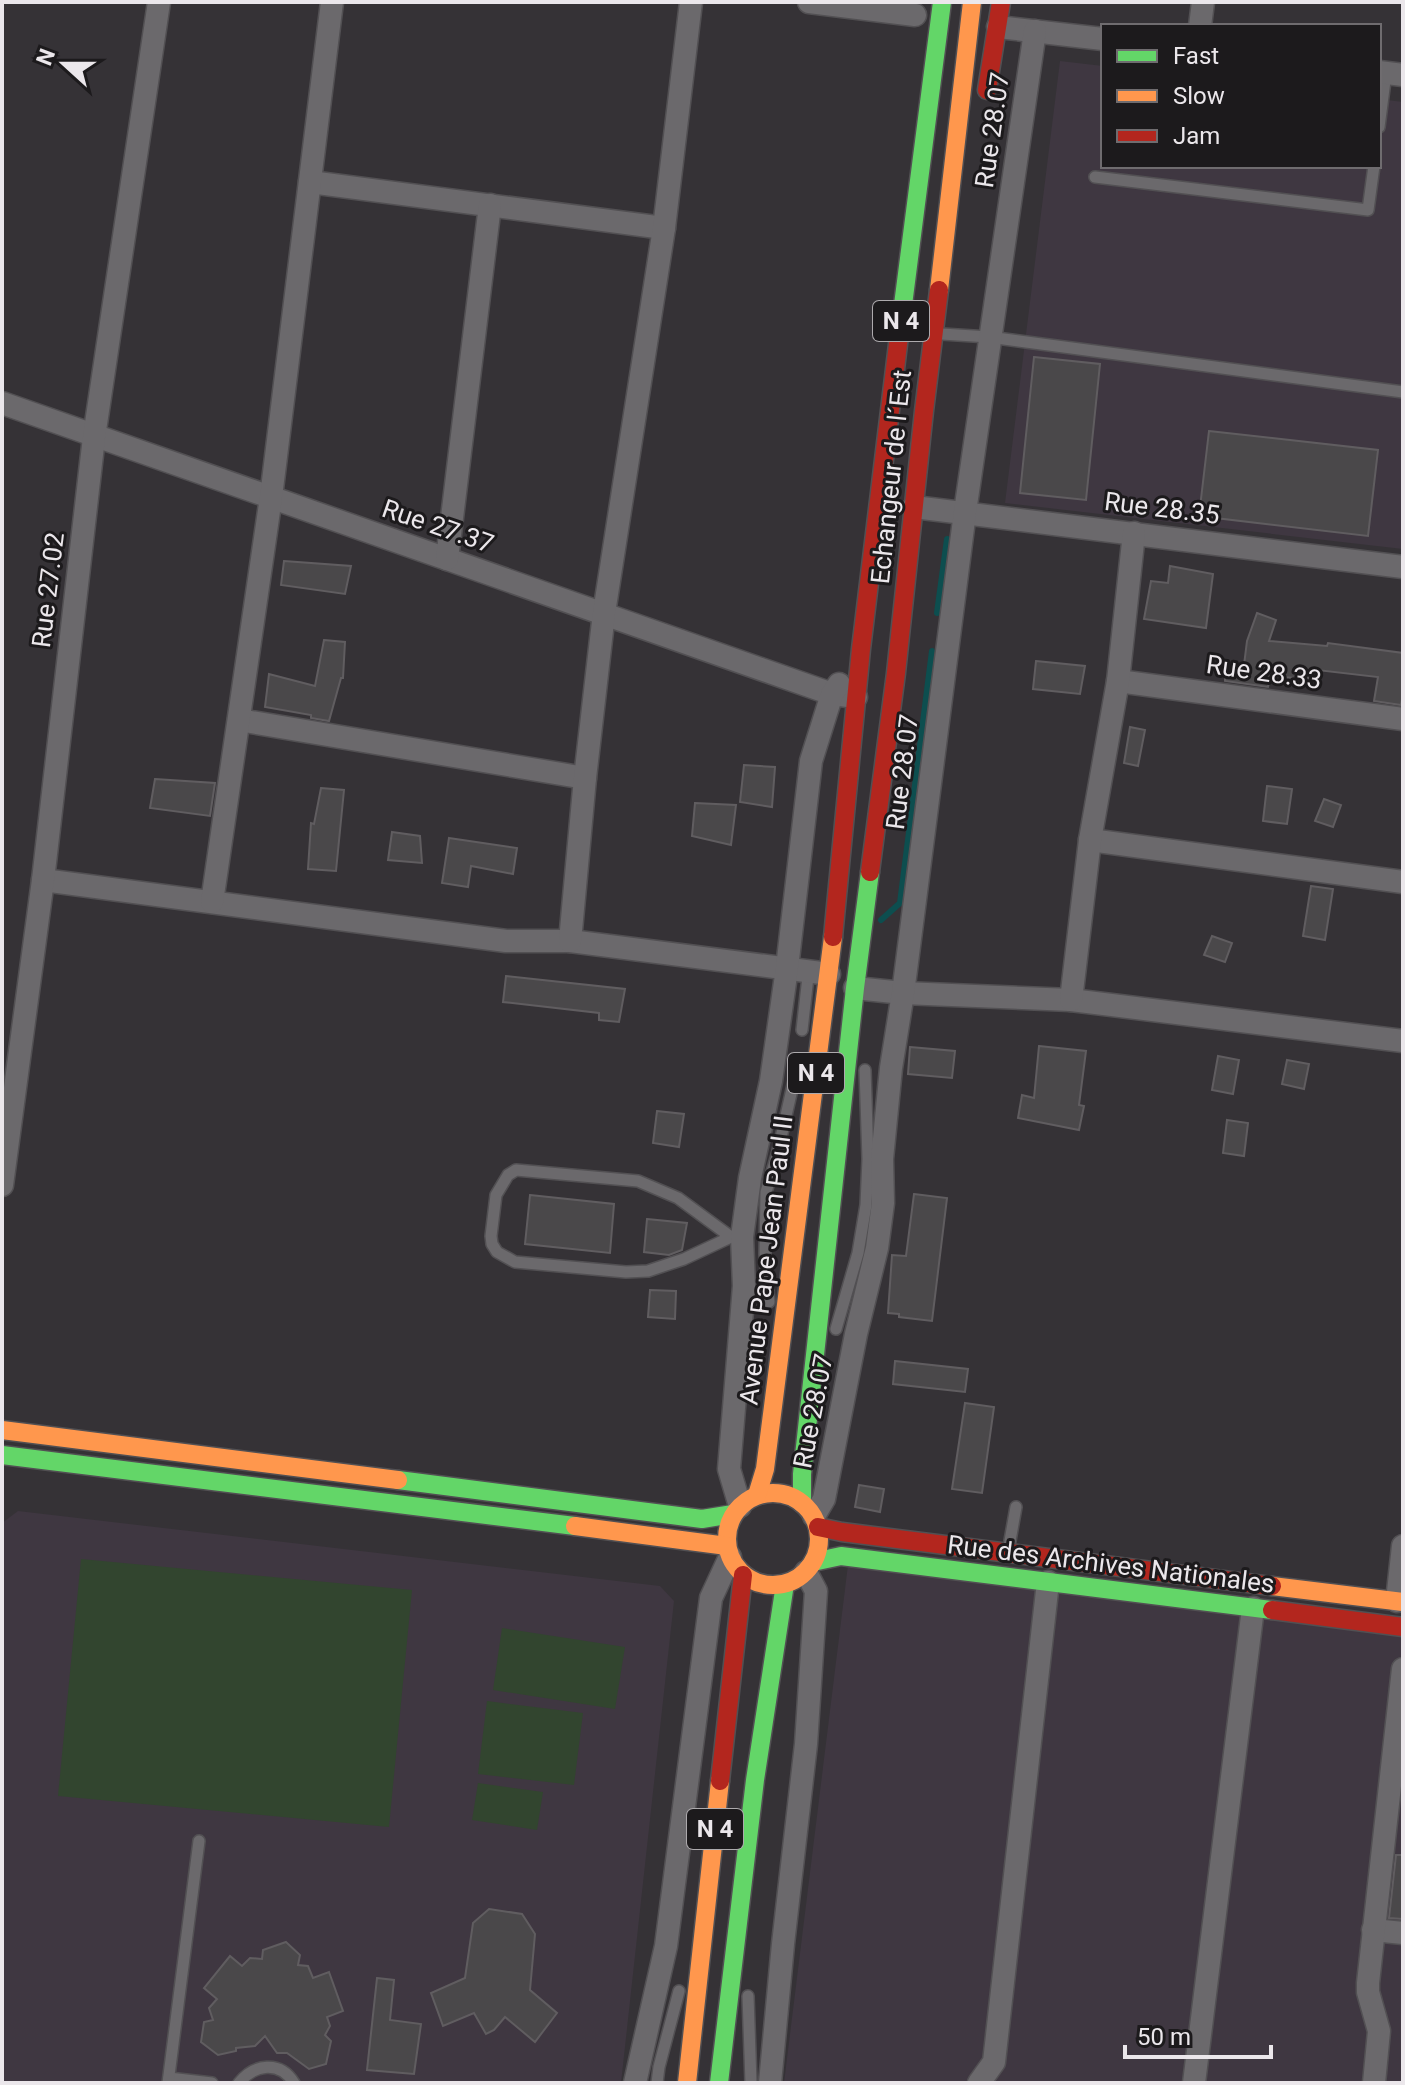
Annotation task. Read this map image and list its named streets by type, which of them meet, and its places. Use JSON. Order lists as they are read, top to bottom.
{
  "streets": {
    "main road": [
      "N 4",
      "Echangeur de l´Est",
      "Avenue Pape Jean Paul II",
      "Rue des Archives Nationales"
    ],
    "street": [
      "Rue 28.07",
      "Rue 28.35",
      "Rue 27.37",
      "Rue 27.02",
      "Rue 28.33"
    ]
  },
  "crossings": [
    ["Rue 28.07", "N 4"],
    ["Rue 28.07", "Rue 28.35"],
    ["Rue 28.07", "Avenue Pape Jean Paul II"],
    ["Rue 28.07", "Rue des Archives Nationales"],
    ["N 4", "Echangeur de l´Est"],
    ["N 4", "Avenue Pape Jean Paul II"],
    ["N 4", "Rue des Archives Nationales"],
    ["Echangeur de l´Est", "Rue 28.35"],
    ["Echangeur de l´Est", "Avenue Pape Jean Paul II"],
    ["Rue 27.37", "Rue 27.02"],
    ["Rue 27.37", "Avenue Pape Jean Paul II"],
    ["Avenue Pape Jean Paul II", "Rue des Archives Nationales"]
  ],
  "legend": ["Fast", "Slow", "Jam"],
  "scale_bar": "50 m",
  "north": "left"
}
